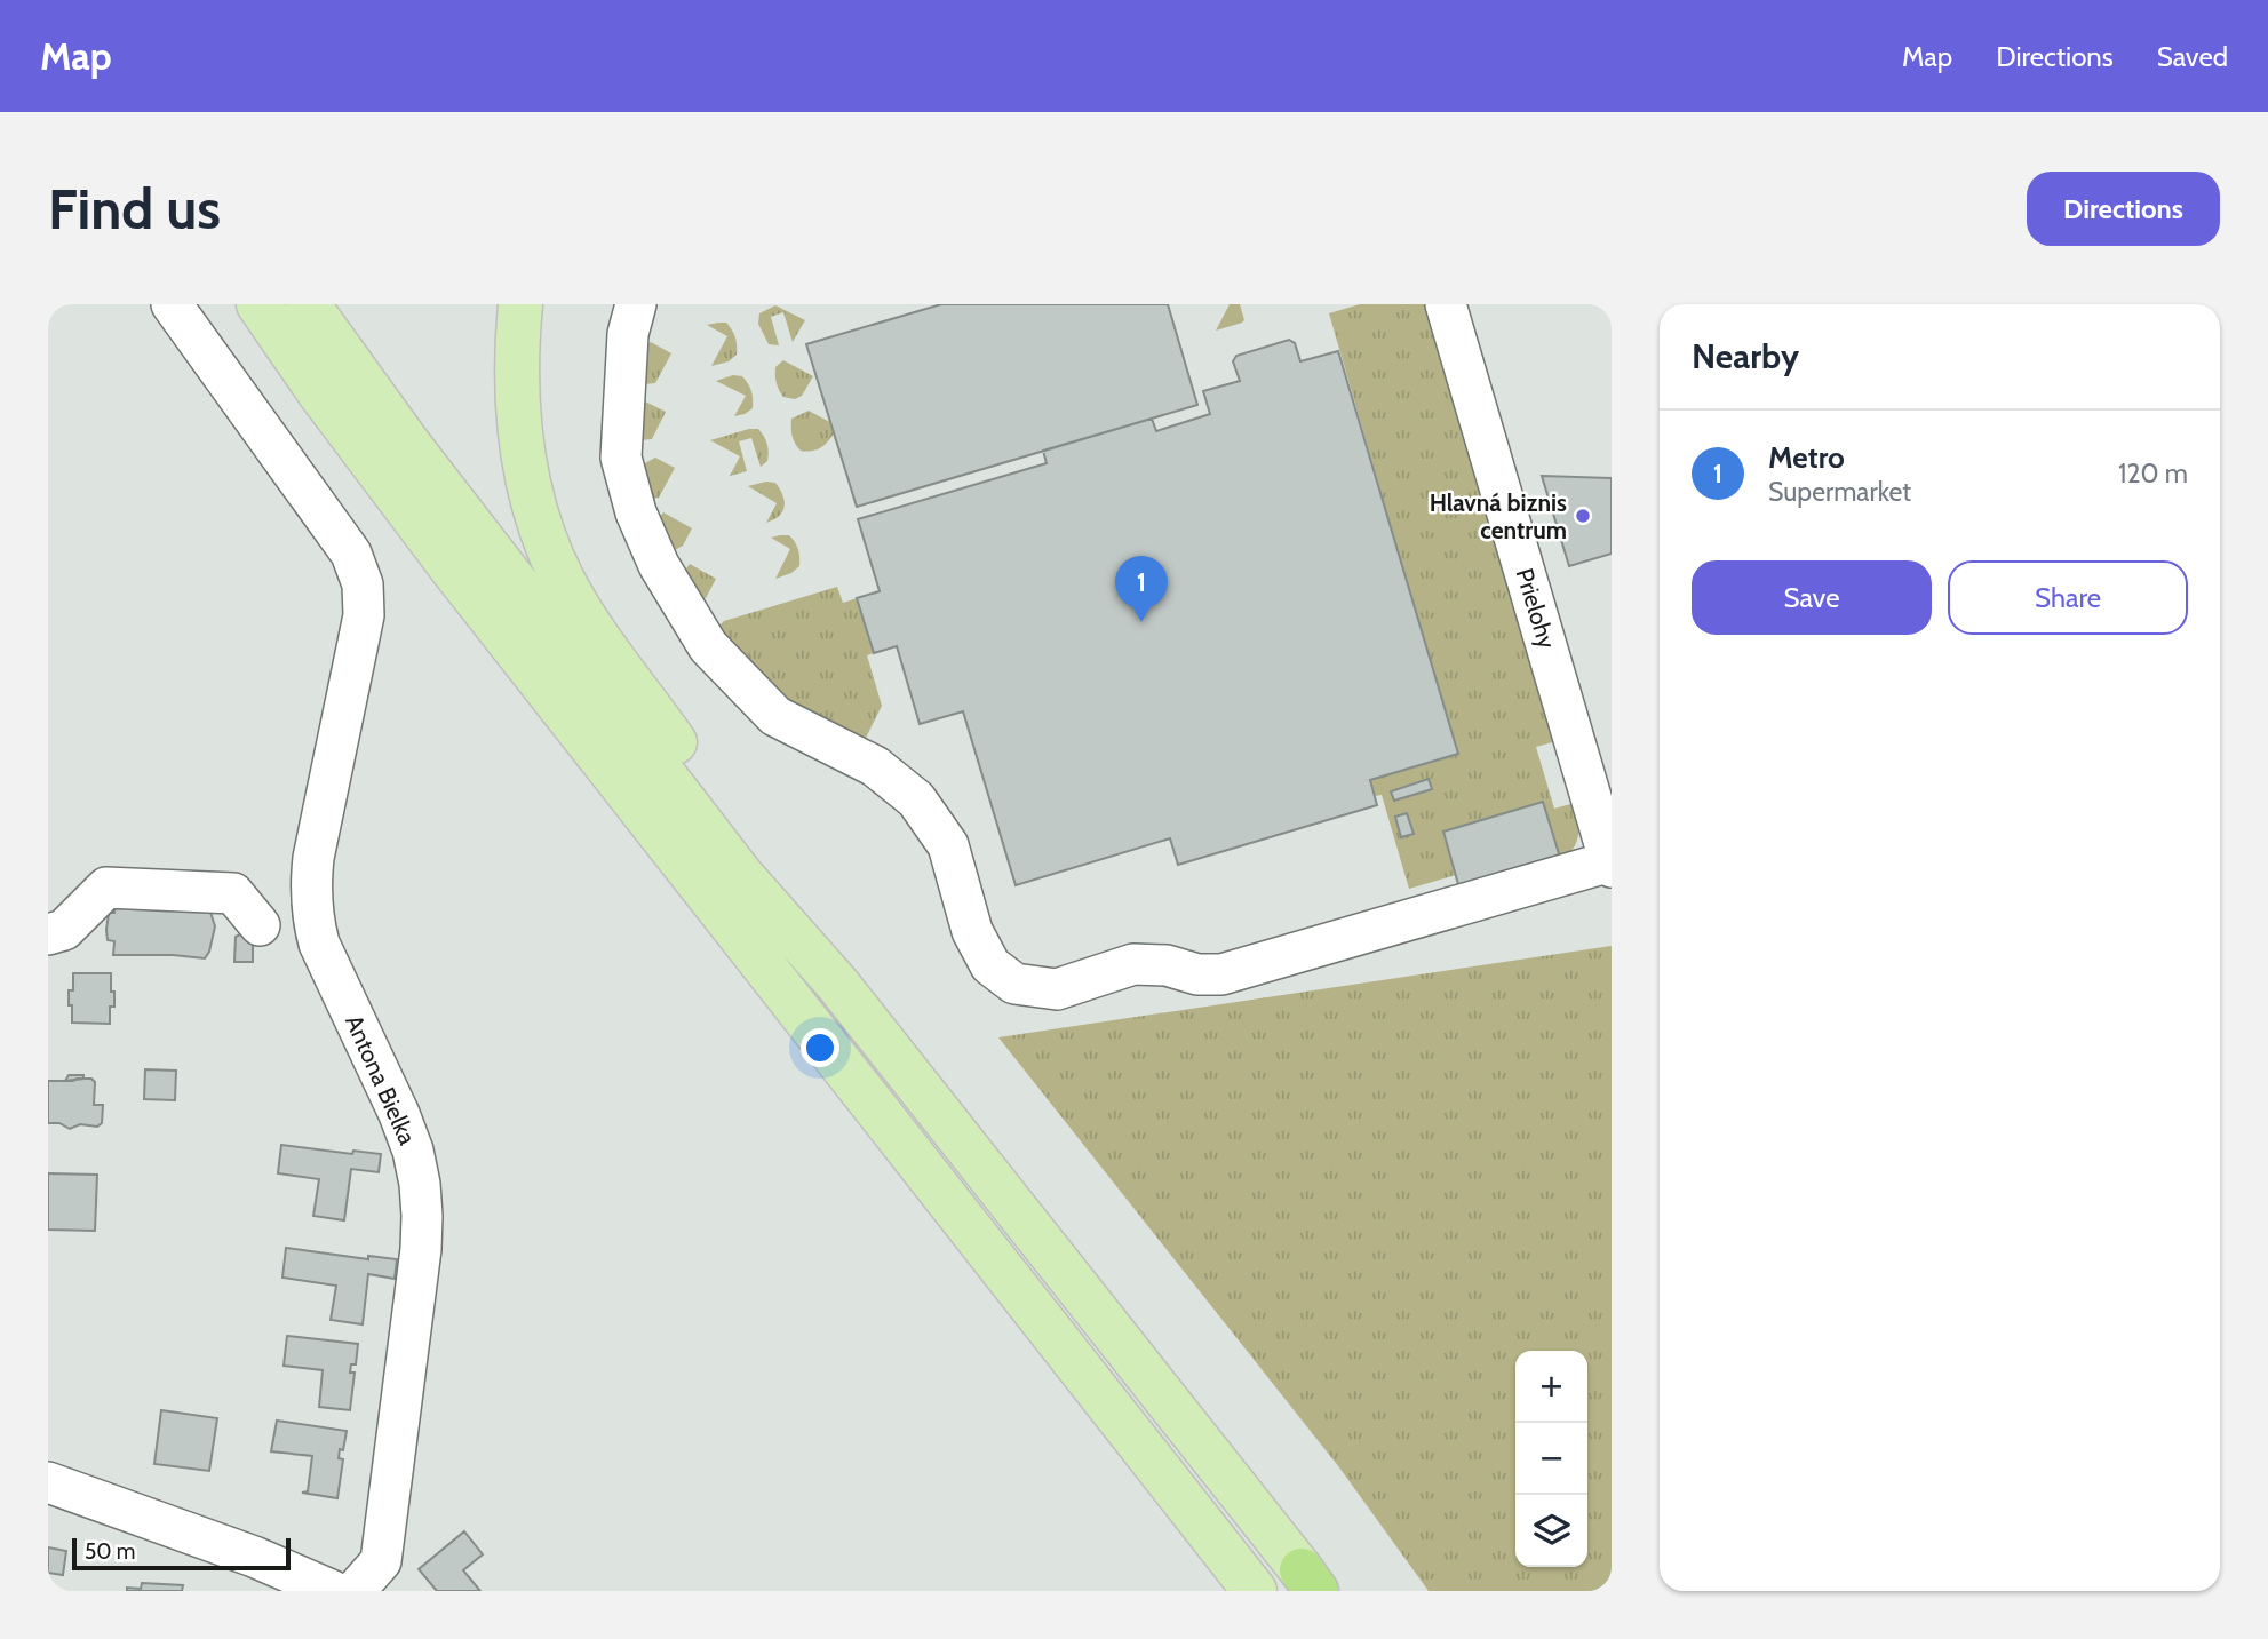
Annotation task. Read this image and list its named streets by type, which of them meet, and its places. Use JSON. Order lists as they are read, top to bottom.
{
  "streets": {
    "street": ["Prielohy", "Antona Bielka"]
  },
  "places": ["Hlavná biznis centrum"],
  "scale_bar": "50 m",
  "page": {
    "header": "Map",
    "nav": ["Map", "Directions", "Saved"],
    "buttons": [
      "Directions",
      ["Save", "Share"]
    ],
    "title": "Find us",
    "heading": "Nearby",
    "list": [
      {
        "mark": "1",
        "name": "Metro",
        "note": "Supermarket",
        "value": "120 m"
      }
    ],
    "pins": "1",
    "map_buttons": ["+", "−"],
    "scale": "50 m"
  }
}
